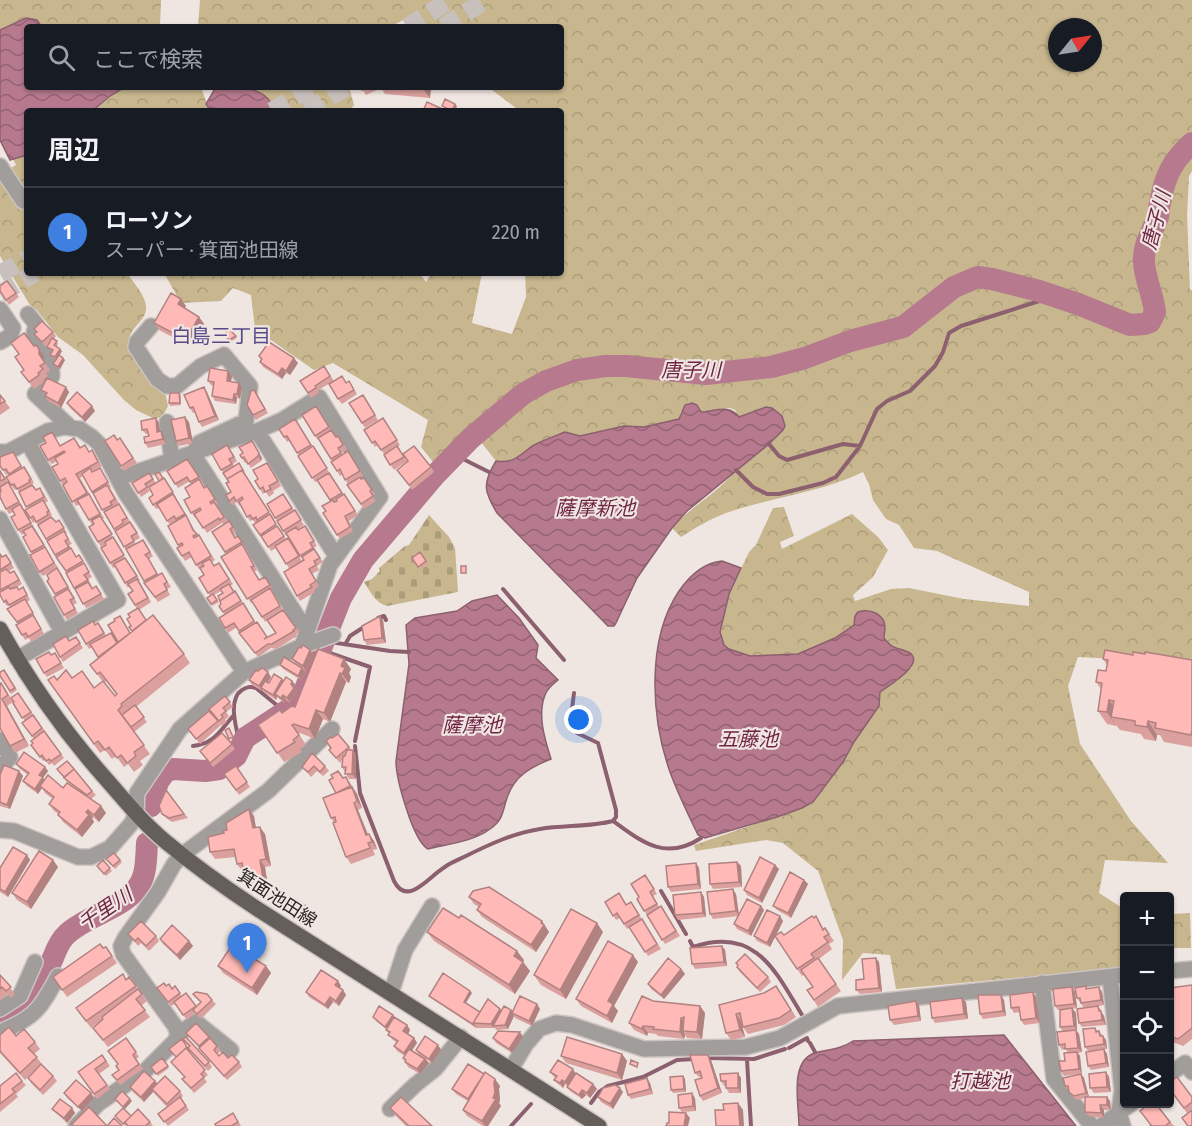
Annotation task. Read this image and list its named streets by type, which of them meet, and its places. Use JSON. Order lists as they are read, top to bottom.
{
  "streets": {
    "main road": ["箕面池田線"]
  },
  "districts": ["白島三丁目"],
  "water": [
    "唐子川",
    "薩摩新池",
    "薩摩池",
    "五藤池",
    "千里川",
    "打越池"
  ],
  "north": "top right",
  "page": {
    "search": "ここで検索",
    "heading": "周辺",
    "list": [
      {
        "mark": "1",
        "name": "ローソン",
        "note": "スーパー · 箕面池田線",
        "value": "220 m"
      }
    ],
    "map_buttons": ["+", "−"],
    "pins": "1"
  }
}
